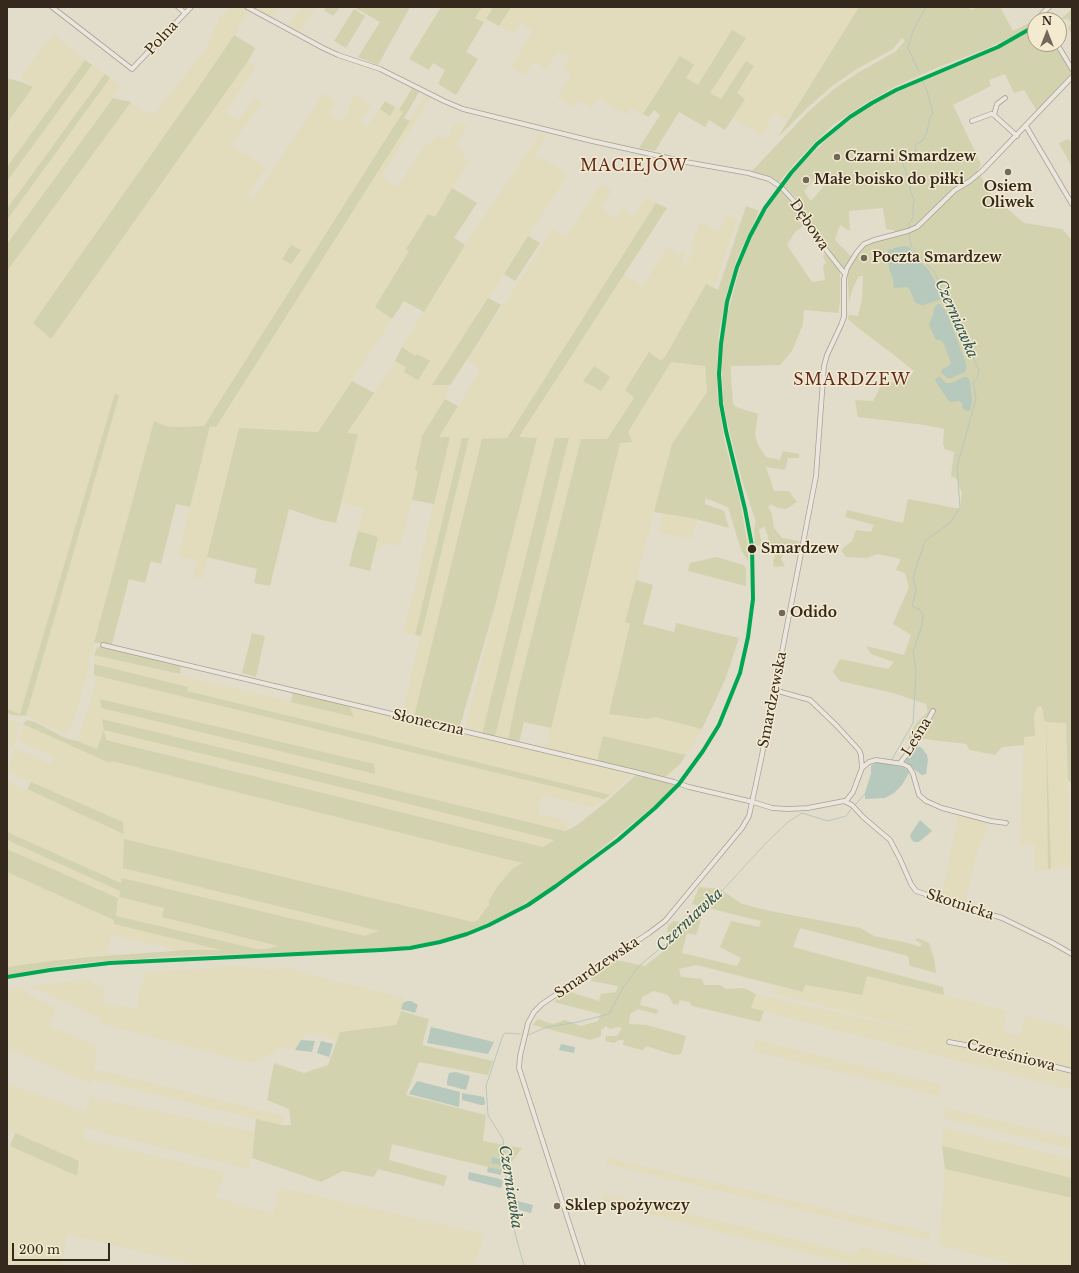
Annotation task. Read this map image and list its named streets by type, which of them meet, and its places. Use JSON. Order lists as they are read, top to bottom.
{
  "streets": {
    "street": [
      "Polna",
      "Dębowa",
      "Smardzewska",
      "Słoneczna",
      "Leśna",
      "Skotnicka",
      "Czereśniowa"
    ]
  },
  "crossings": [
    ["Dębowa", "Smardzewska"],
    ["Smardzewska", "Słoneczna"]
  ],
  "districts": ["MACIEJÓW", "SMARDZEW"],
  "water": ["Czerniawka"],
  "places": [
    "Czarni Smardzew",
    "Osiem Oliwek",
    "Małe boisko do piłki",
    "Poczta Smardzew",
    "Smardzew",
    "Odido",
    "Sklep spożywczy"
  ],
  "scale_bar": "200 m",
  "north": "top"
}
